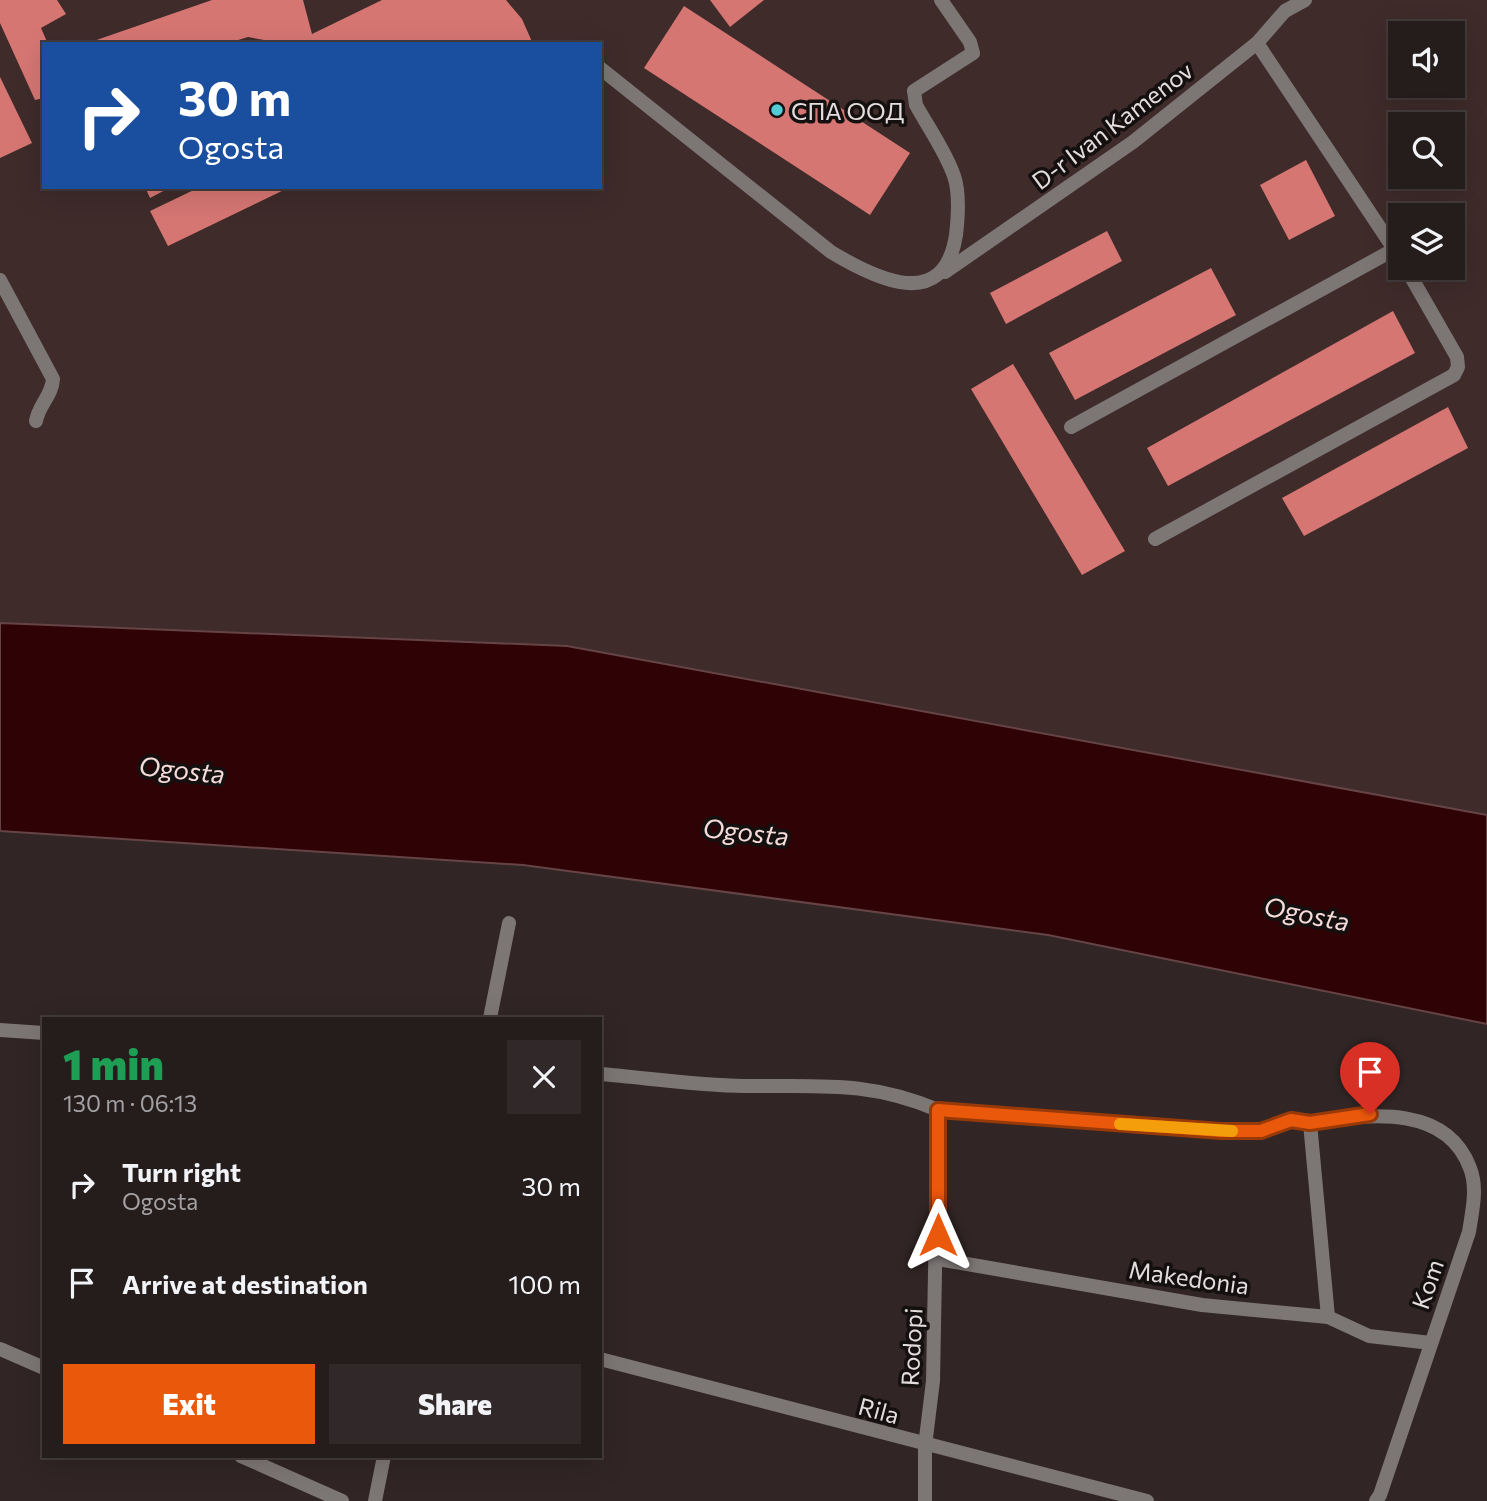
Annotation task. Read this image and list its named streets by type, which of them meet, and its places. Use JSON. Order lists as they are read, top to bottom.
{
  "streets": {
    "street": [
      "D-r Ivan Kamenov",
      "Makedonia",
      "Kom",
      "Rodopi",
      "Rila"
    ]
  },
  "crossings": [
    ["Makedonia", "Kom"],
    ["Makedonia", "Rodopi"],
    ["Rodopi", "Rila"]
  ],
  "water": ["Ogosta"],
  "places": ["СПА ООД"],
  "page": {
    "turn": ["30 m", "Ogosta"],
    "heading": ["1 min", "130 m · 06:13"],
    "list": [
      {
        "name": "Turn right",
        "note": "Ogosta",
        "value": "30 m"
      },
      {
        "name": "Arrive at destination",
        "value": "100 m"
      }
    ],
    "buttons": ["Exit", "Share"]
  }
}
